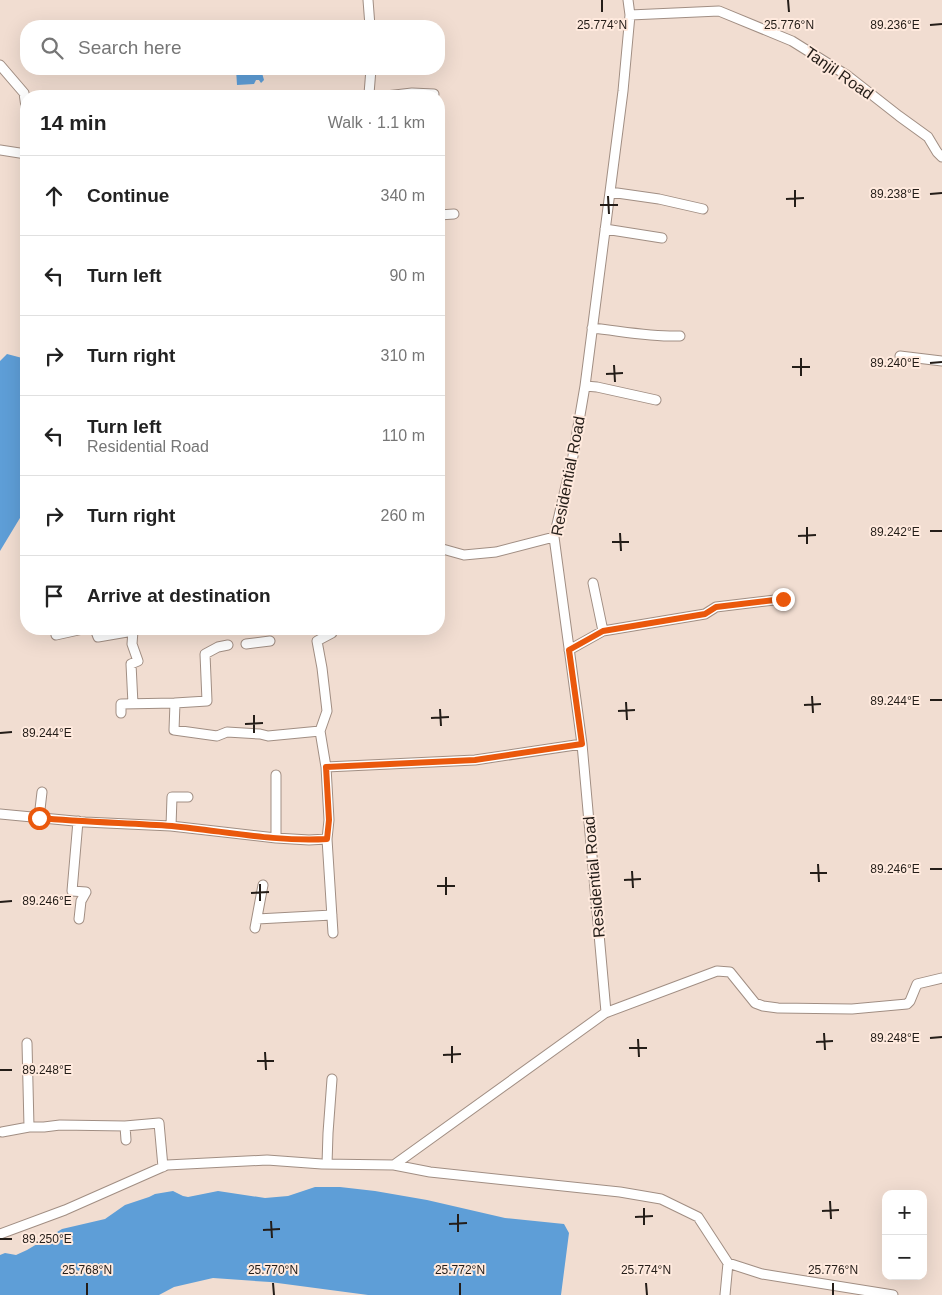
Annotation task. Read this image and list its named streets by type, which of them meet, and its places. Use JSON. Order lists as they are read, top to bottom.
{
  "streets": {
    "street": ["Tanjil Road", "Residential Road"]
  },
  "crossings": [
    ["Tanjil Road", "Residential Road"]
  ],
  "page": {
    "search": "Search here",
    "heading": ["14 min", "Walk · 1.1 km"],
    "list": [
      ["Continue", "340 m"],
      ["Turn left", "90 m"],
      ["Turn right", "310 m"],
      ["Turn left", "Residential Road", "110 m"],
      ["Turn right", "260 m"],
      "Arrive at destination"
    ],
    "map_buttons": ["+", "−"]
  },
  "coordinates": [
    "89.236°E",
    "25.774°N",
    "25.776°N",
    "89.238°E",
    "89.240°E",
    "89.242°E",
    "89.244°E",
    "89.246°E",
    "89.248°E",
    "89.250°E",
    "25.768°N",
    "25.770°N",
    "25.772°N"
  ]
}
